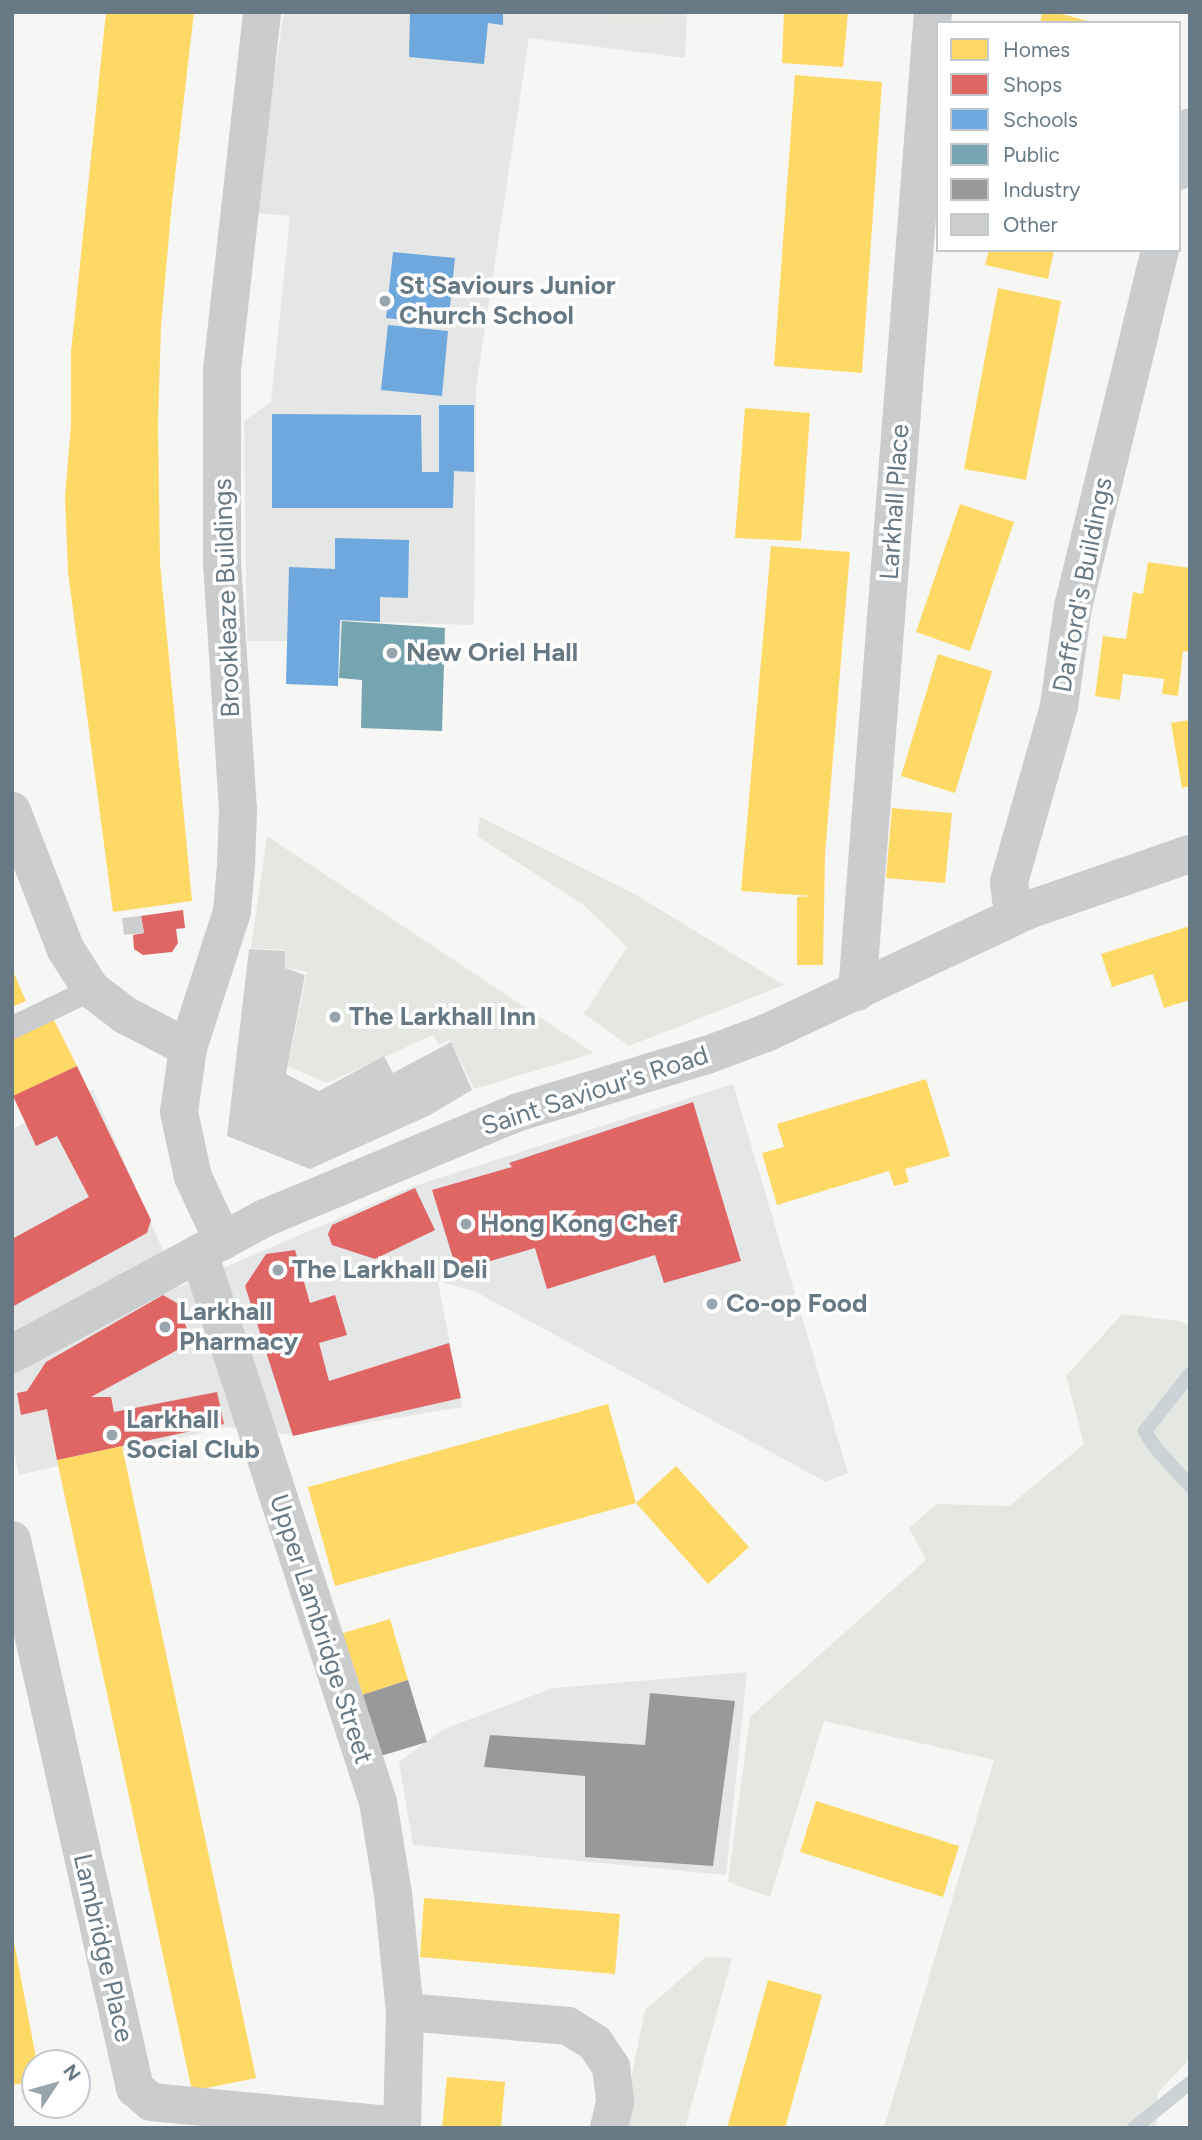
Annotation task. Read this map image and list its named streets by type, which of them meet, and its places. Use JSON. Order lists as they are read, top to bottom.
{
  "streets": {
    "street": [
      "Larkhall Place",
      "Dafford's Buildings",
      "Brookleaze Buildings",
      "Saint Saviour's Road",
      "Upper Lambridge Street",
      "Lambridge Place"
    ]
  },
  "crossings": [
    ["Larkhall Place", "Saint Saviour's Road"],
    ["Dafford's Buildings", "Saint Saviour's Road"],
    ["Brookleaze Buildings", "Saint Saviour's Road"],
    ["Brookleaze Buildings", "Upper Lambridge Street"],
    ["Saint Saviour's Road", "Upper Lambridge Street"],
    ["Upper Lambridge Street", "Lambridge Place"]
  ],
  "places": [
    "St Saviours Junior Church School",
    "New Oriel Hall",
    "The Larkhall Inn",
    "Hong Kong Chef",
    "The Larkhall Deli",
    "Co-op Food",
    "Larkhall Pharmacy",
    "Larkhall Social Club"
  ],
  "legend": [
    "Homes",
    "Shops",
    "Schools",
    "Public",
    "Industry",
    "Other"
  ],
  "north": "top right"
}
